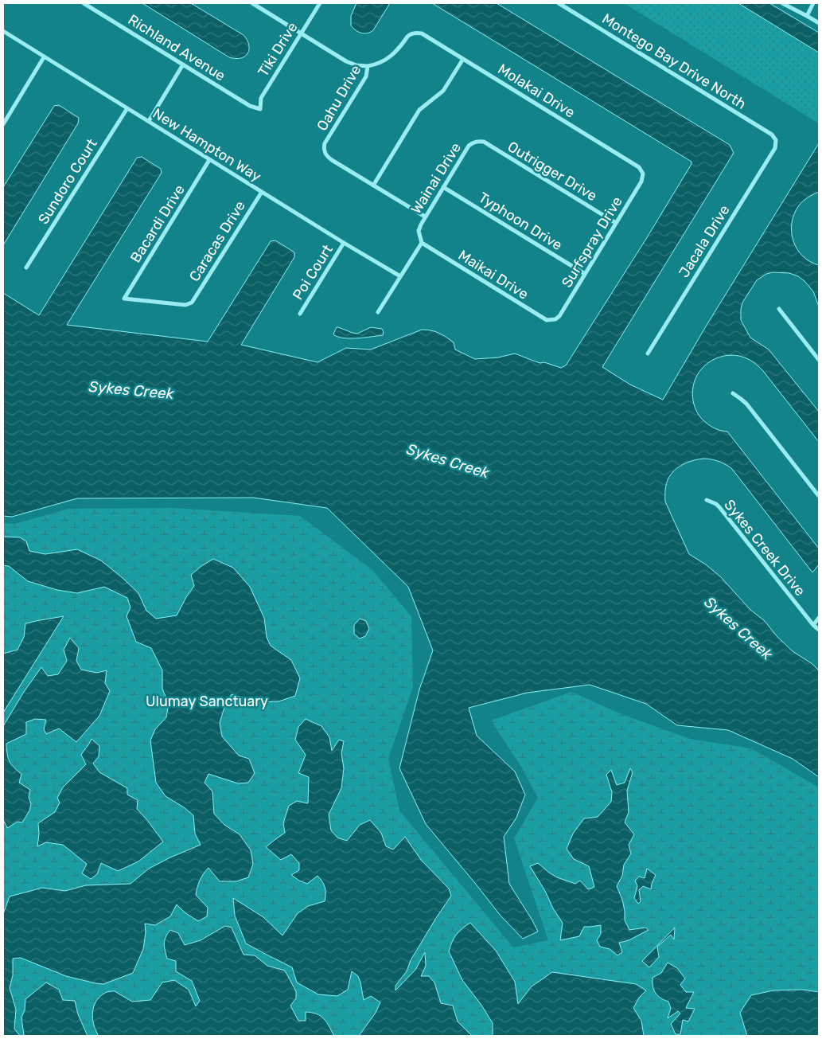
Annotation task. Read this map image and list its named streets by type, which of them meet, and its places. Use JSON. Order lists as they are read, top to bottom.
{
  "streets": {
    "street": [
      "Richland Avenue",
      "Tiki Drive",
      "Montego Bay Drive North",
      "Molakai Drive",
      "Oahu Drive",
      "New Hampton Way",
      "Outrigger Drive",
      "Wainai Drive",
      "Sundoro Court",
      "Typhoon Drive",
      "Bacardi Drive",
      "Caracas Drive",
      "Jacala Drive",
      "Surfspray Drive",
      "Poi Court",
      "Maikai Drive",
      "Sykes Creek Drive"
    ]
  },
  "crossings": [
    ["Richland Avenue", "Tiki Drive"],
    ["Montego Bay Drive North", "Jacala Drive"],
    ["Molakai Drive", "Oahu Drive"],
    ["Molakai Drive", "Surfspray Drive"],
    ["New Hampton Way", "Sundoro Court"],
    ["New Hampton Way", "Bacardi Drive"],
    ["New Hampton Way", "Caracas Drive"],
    ["New Hampton Way", "Poi Court"],
    ["Outrigger Drive", "Wainai Drive"],
    ["Outrigger Drive", "Surfspray Drive"],
    ["Wainai Drive", "Typhoon Drive"],
    ["Wainai Drive", "Maikai Drive"],
    ["Typhoon Drive", "Surfspray Drive"],
    ["Bacardi Drive", "Caracas Drive"],
    ["Surfspray Drive", "Maikai Drive"]
  ],
  "water": ["Sykes Creek"],
  "parks": ["Ulumay Sanctuary"]
}
